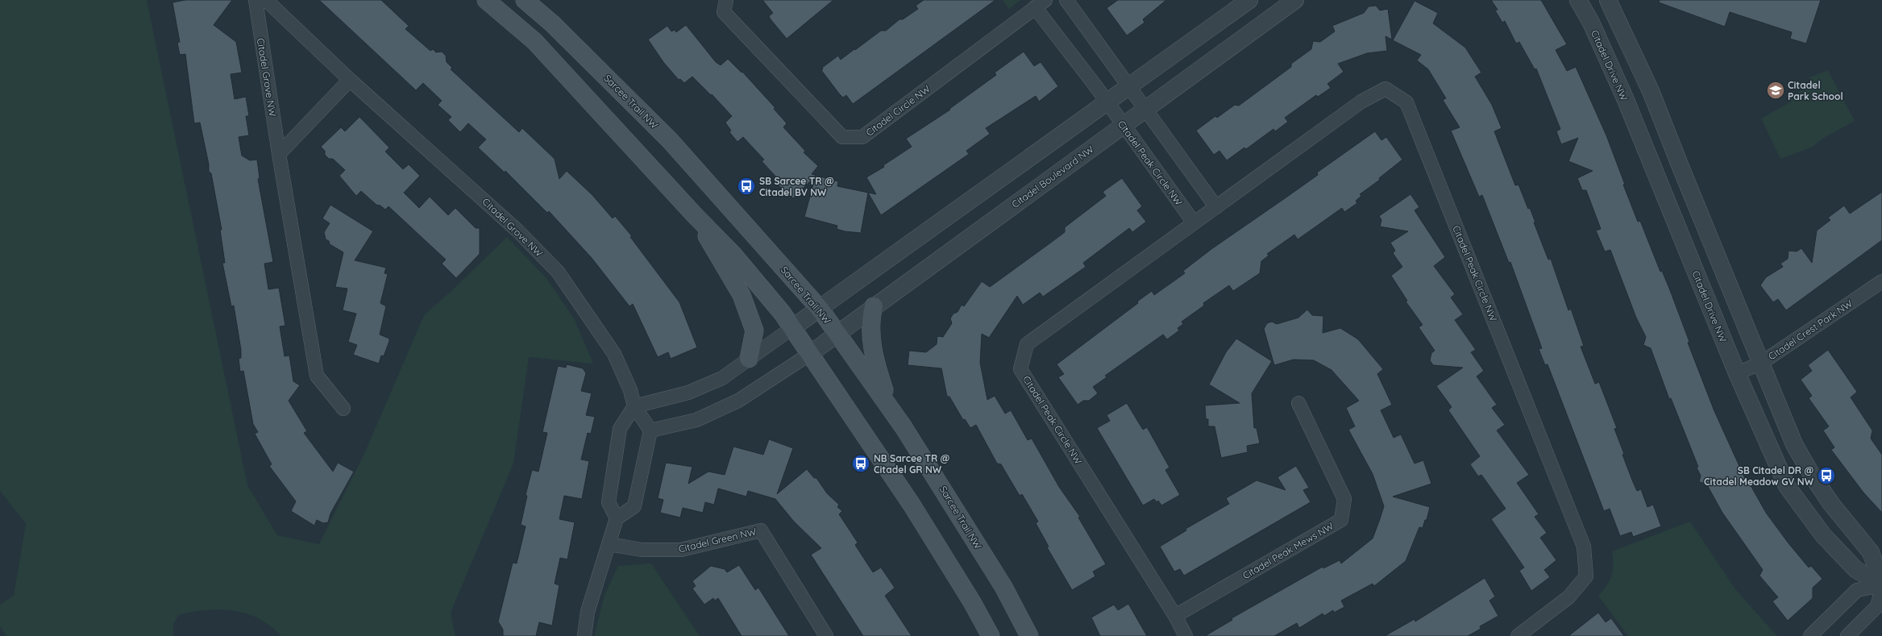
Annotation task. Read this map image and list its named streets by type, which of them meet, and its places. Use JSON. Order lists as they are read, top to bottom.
{
  "streets": {
    "main road": ["Sarcee Trail NW"],
    "street": [
      "Citadel Drive NW",
      "Citadel Grove NW",
      "Citadel Circle NW",
      "Citadel Peak Circle NW",
      "Citadel Boulevard NW",
      "Citadel Crest Park NW",
      "Citadel Green NW",
      "Citadel Peak Mews NW"
    ]
  },
  "crossings": [
    ["Citadel Drive NW", "Citadel Crest Park NW"],
    ["Sarcee Trail NW", "Citadel Boulevard NW"],
    ["Citadel Circle NW", "Citadel Peak Circle NW"],
    ["Citadel Peak Circle NW", "Citadel Boulevard NW"],
    ["Citadel Peak Circle NW", "Citadel Peak Mews NW"]
  ],
  "places": {
    "school or university": ["Citadel Park School"],
    "bus stop": ["SB Sarcee TR @ Citadel BV NW", "NB Sarcee TR @ Citadel GR NW", "SB Citadel DR @ Citadel Meadow GV NW"]
  }
}
